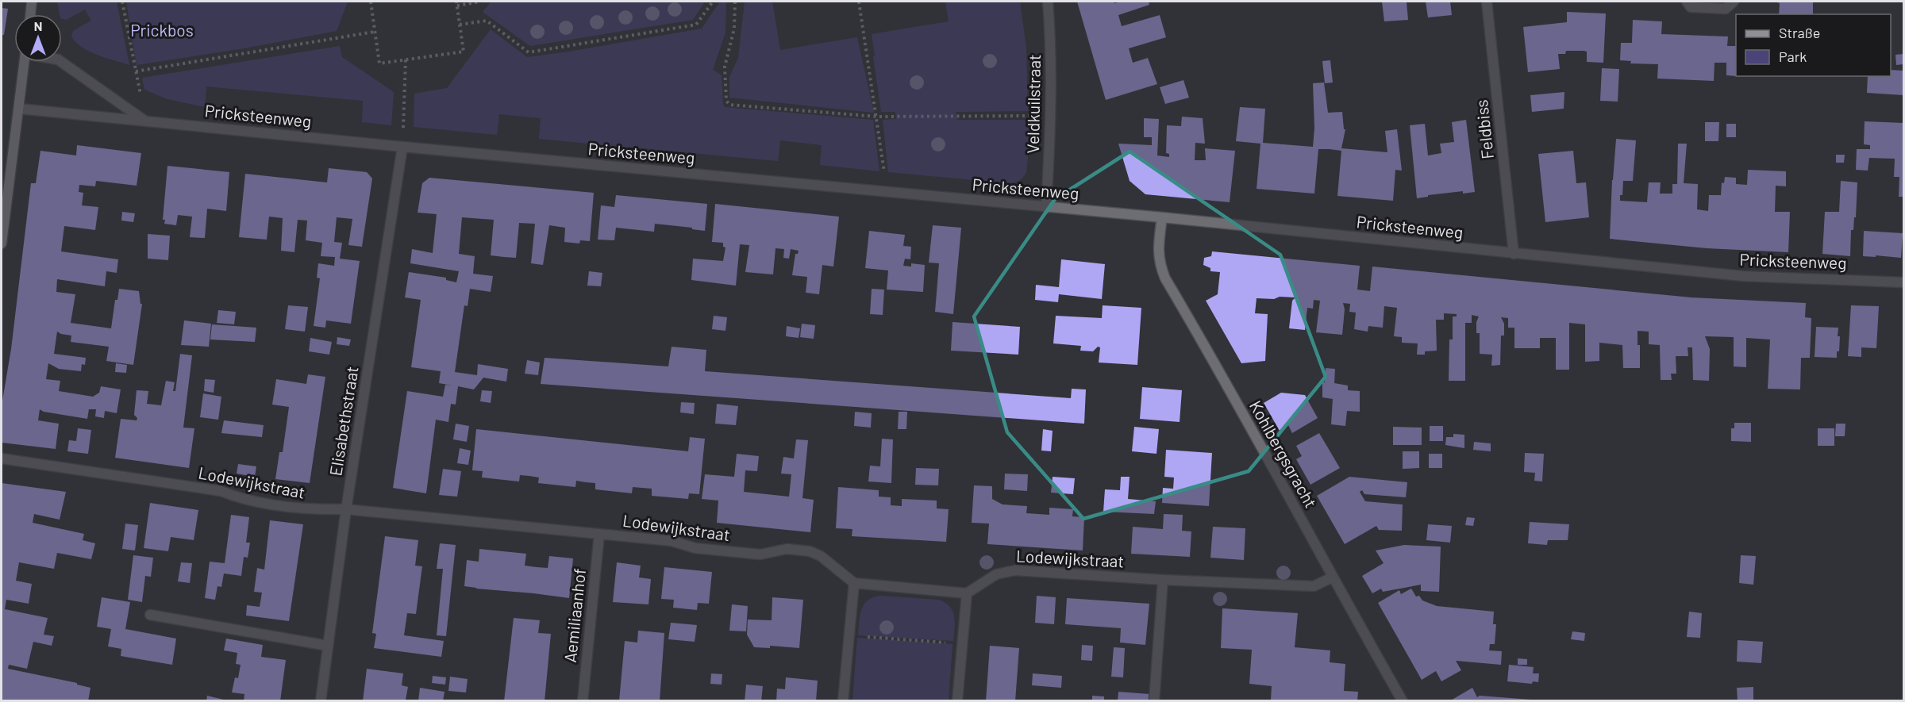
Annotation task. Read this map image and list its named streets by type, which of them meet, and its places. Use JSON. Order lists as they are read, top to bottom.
{
  "streets": {
    "street": [
      "Veldkuilstraat",
      "Pricksteenweg",
      "Feldbiss",
      "Elisabethstraat",
      "Kohlbergsgracht",
      "Lodewijkstraat",
      "Aemiliaanhof"
    ]
  },
  "crossings": [
    ["Veldkuilstraat", "Pricksteenweg"],
    ["Pricksteenweg", "Feldbiss"],
    ["Pricksteenweg", "Elisabethstraat"],
    ["Pricksteenweg", "Kohlbergsgracht"],
    ["Elisabethstraat", "Lodewijkstraat"],
    ["Kohlbergsgracht", "Lodewijkstraat"],
    ["Lodewijkstraat", "Aemiliaanhof"]
  ],
  "parks": ["Prickbos"],
  "legend": ["Straße", "Park"],
  "north": "top"
}
